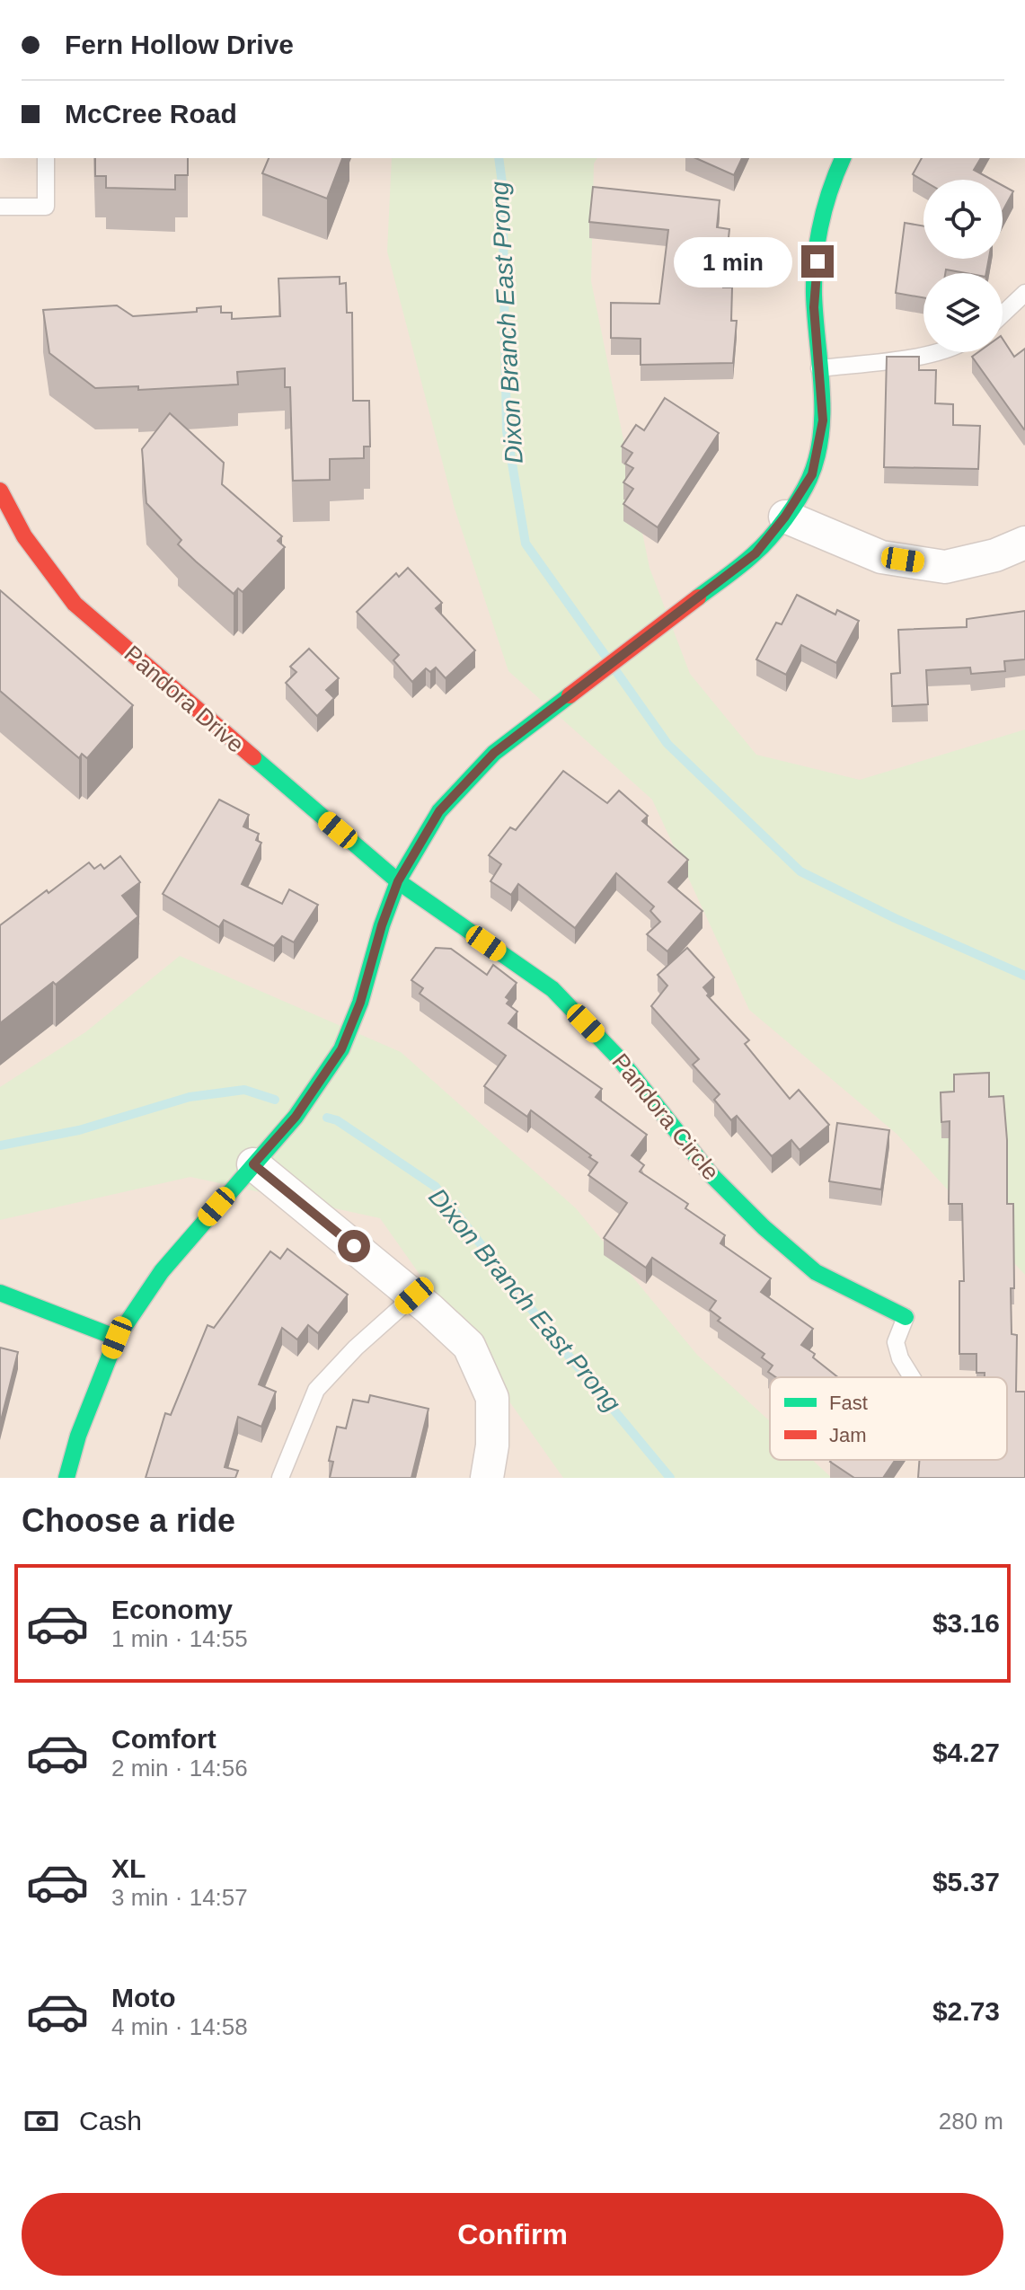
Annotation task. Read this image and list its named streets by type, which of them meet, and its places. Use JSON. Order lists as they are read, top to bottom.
{
  "streets": {
    "street": ["Pandora Drive", "Pandora Circle"]
  },
  "crossings": [
    ["Pandora Drive", "Pandora Circle"]
  ],
  "water": ["Dixon Branch East Prong"],
  "legend": ["Fast", "Jam"],
  "page": {
    "banner": ["Fern Hollow Drive", "McCree Road"],
    "bubble": "1 min",
    "heading": "Choose a ride",
    "list": [
      {
        "name": "Economy",
        "note": "1 min · 14:55",
        "value": "$3.16"
      },
      {
        "name": "Comfort",
        "note": "2 min · 14:56",
        "value": "$4.27"
      },
      {
        "name": "XL",
        "note": "3 min · 14:57",
        "value": "$5.37"
      },
      {
        "name": "Moto",
        "note": "4 min · 14:58",
        "value": "$2.73"
      }
    ],
    "pay": ["Cash", "280 m"],
    "buttons": "Confirm"
  }
}
